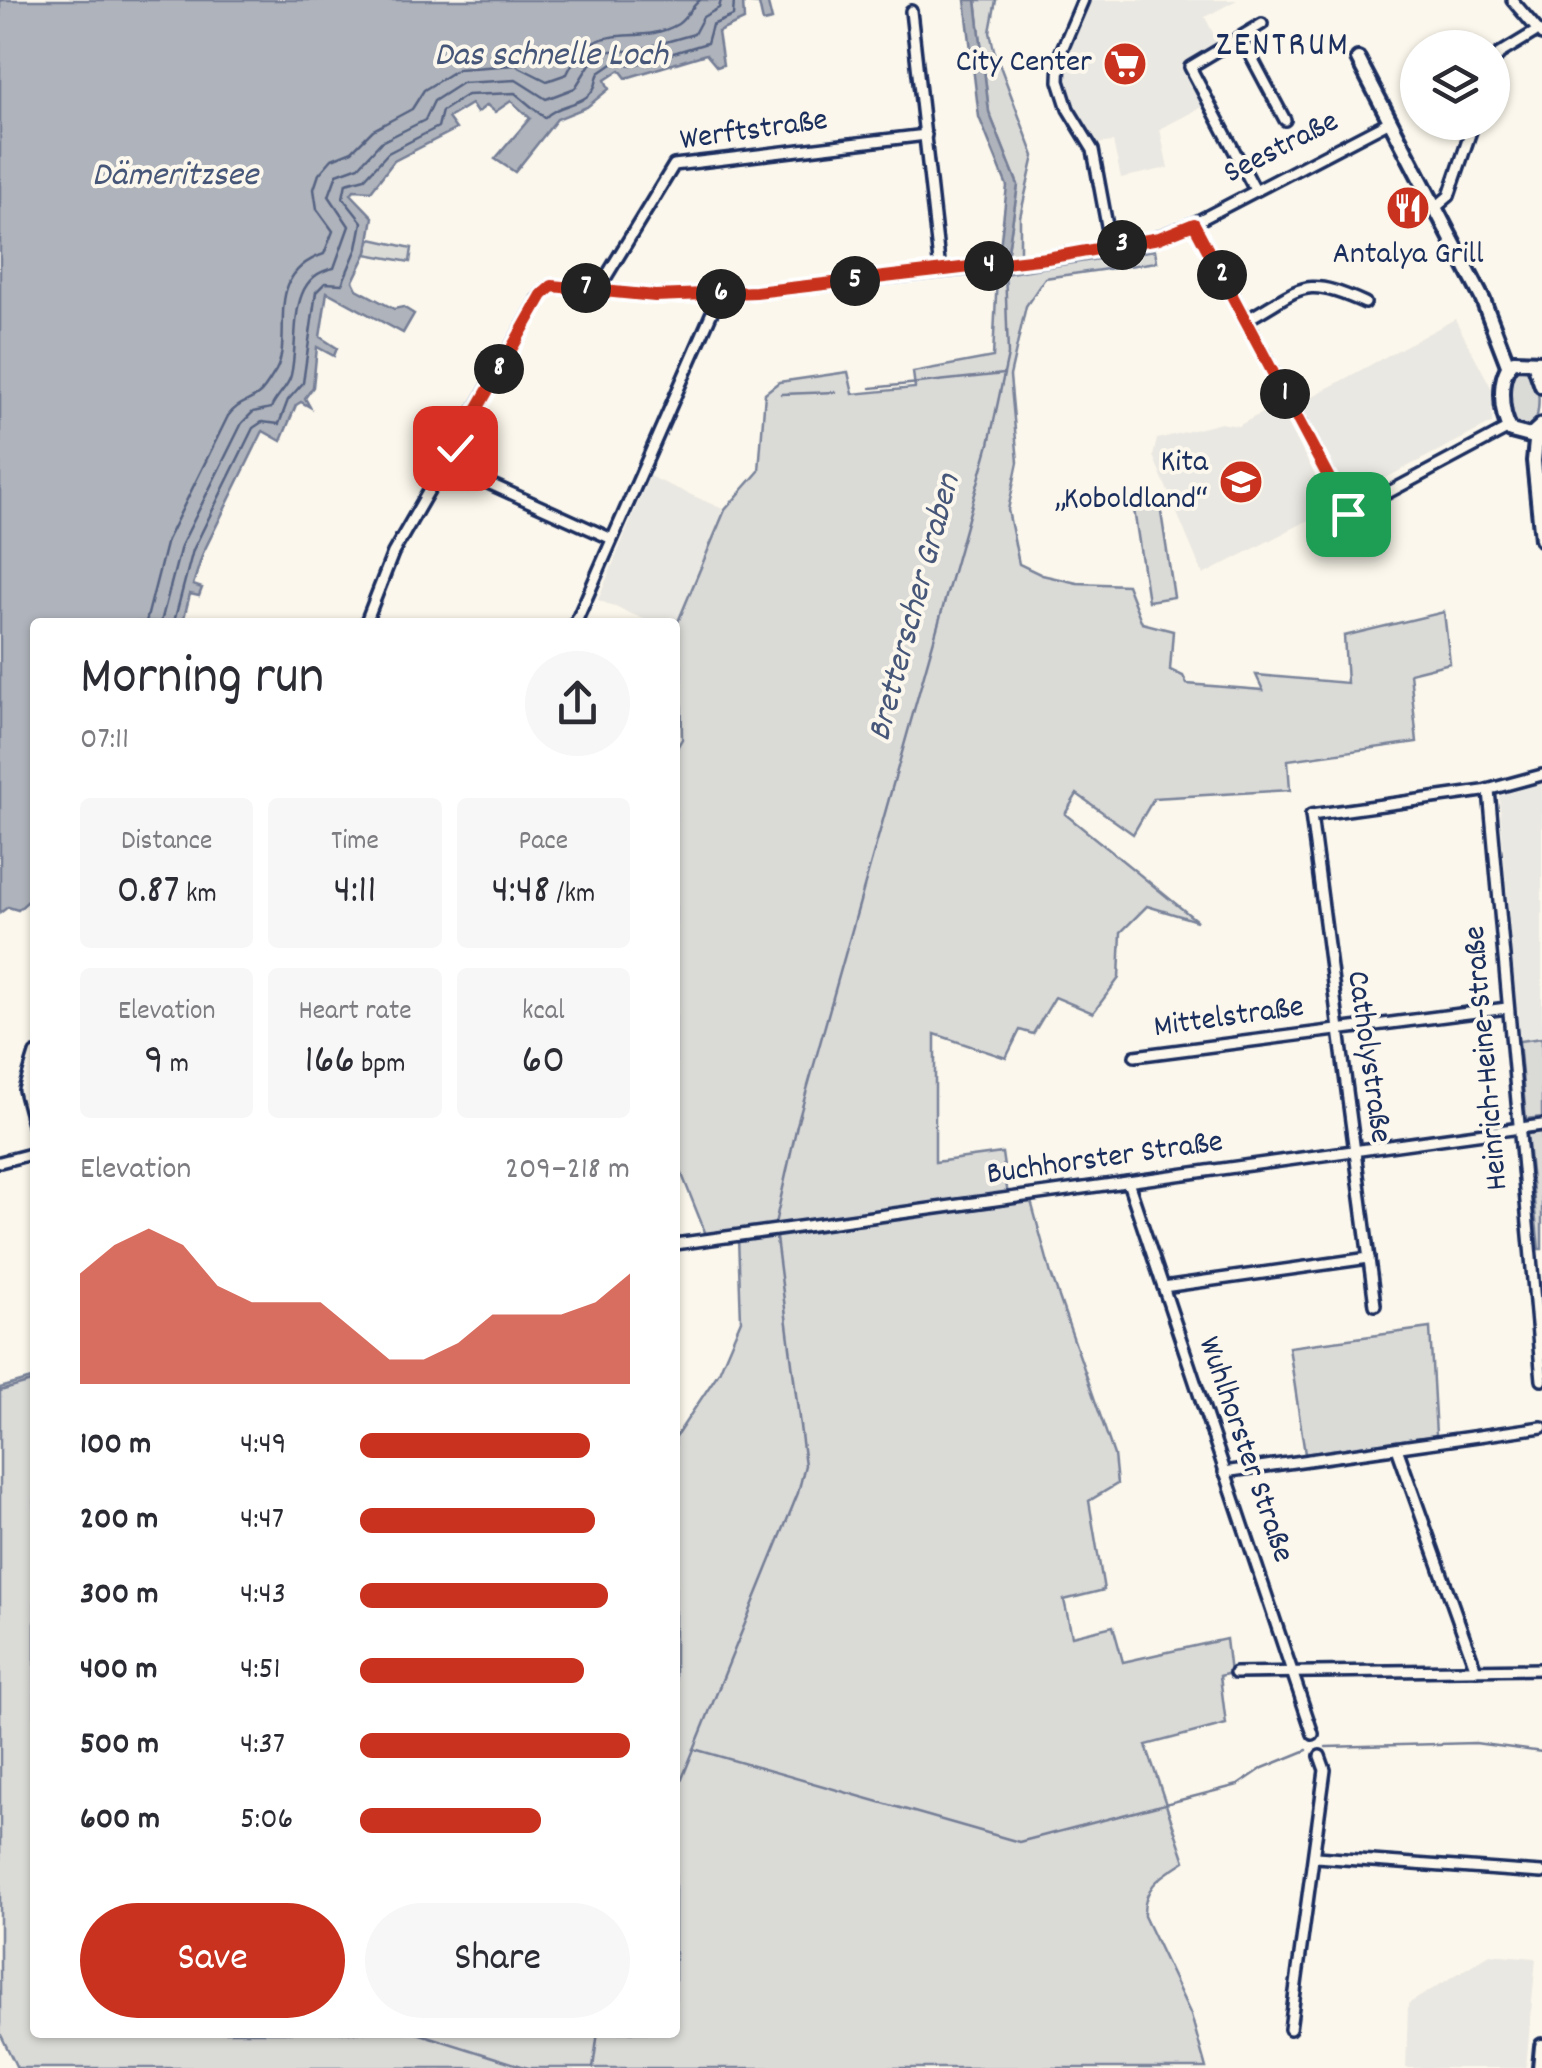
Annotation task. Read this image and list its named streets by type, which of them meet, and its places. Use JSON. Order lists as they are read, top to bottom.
{
  "streets": {
    "street": [
      "Werftstraße",
      "Seestraße",
      "Mittelstraße",
      "Catholystraße",
      "Heinrich-Heine-Straße",
      "Buchhorster Straße",
      "Wuhlhorster Straße"
    ]
  },
  "crossings": [
    ["Werftstraße", "Seestraße"],
    ["Mittelstraße", "Catholystraße"],
    ["Mittelstraße", "Heinrich-Heine-Straße"],
    ["Catholystraße", "Heinrich-Heine-Straße"],
    ["Catholystraße", "Buchhorster Straße"],
    ["Heinrich-Heine-Straße", "Buchhorster Straße"],
    ["Buchhorster Straße", "Wuhlhorster Straße"]
  ],
  "districts": ["ZENTRUM"],
  "water": ["Das schnelle Loch", "Dämeritzsee", "Bretterscher Graben"],
  "places": {
    "supermarket": ["City Center"],
    "restaurant": ["Antalya Grill"],
    "school or university": ["Kita „Koboldland“"]
  },
  "page": {
    "pins": [
      "3",
      "4",
      "2",
      "5",
      "7",
      "6",
      "8",
      "1"
    ],
    "heading": ["Morning run", "07:11"],
    "stats": [
      ["Distance", "0.87 km"],
      ["Time", "4:11"],
      ["Pace", "4:48 /km"],
      ["Elevation", "9 m"],
      ["Heart rate", "166 bpm"],
      ["kcal", "60"]
    ],
    "chart": ["Elevation", "209–218 m"],
    "list": [
      {
        "name": "100 m",
        "note": "4:49"
      },
      {
        "name": "200 m",
        "note": "4:47"
      },
      {
        "name": "300 m",
        "note": "4:43"
      },
      {
        "name": "400 m",
        "note": "4:51"
      },
      {
        "name": "500 m",
        "note": "4:37"
      },
      {
        "name": "600 m",
        "note": "5:06"
      }
    ],
    "buttons": ["Save", "Share"]
  }
}
